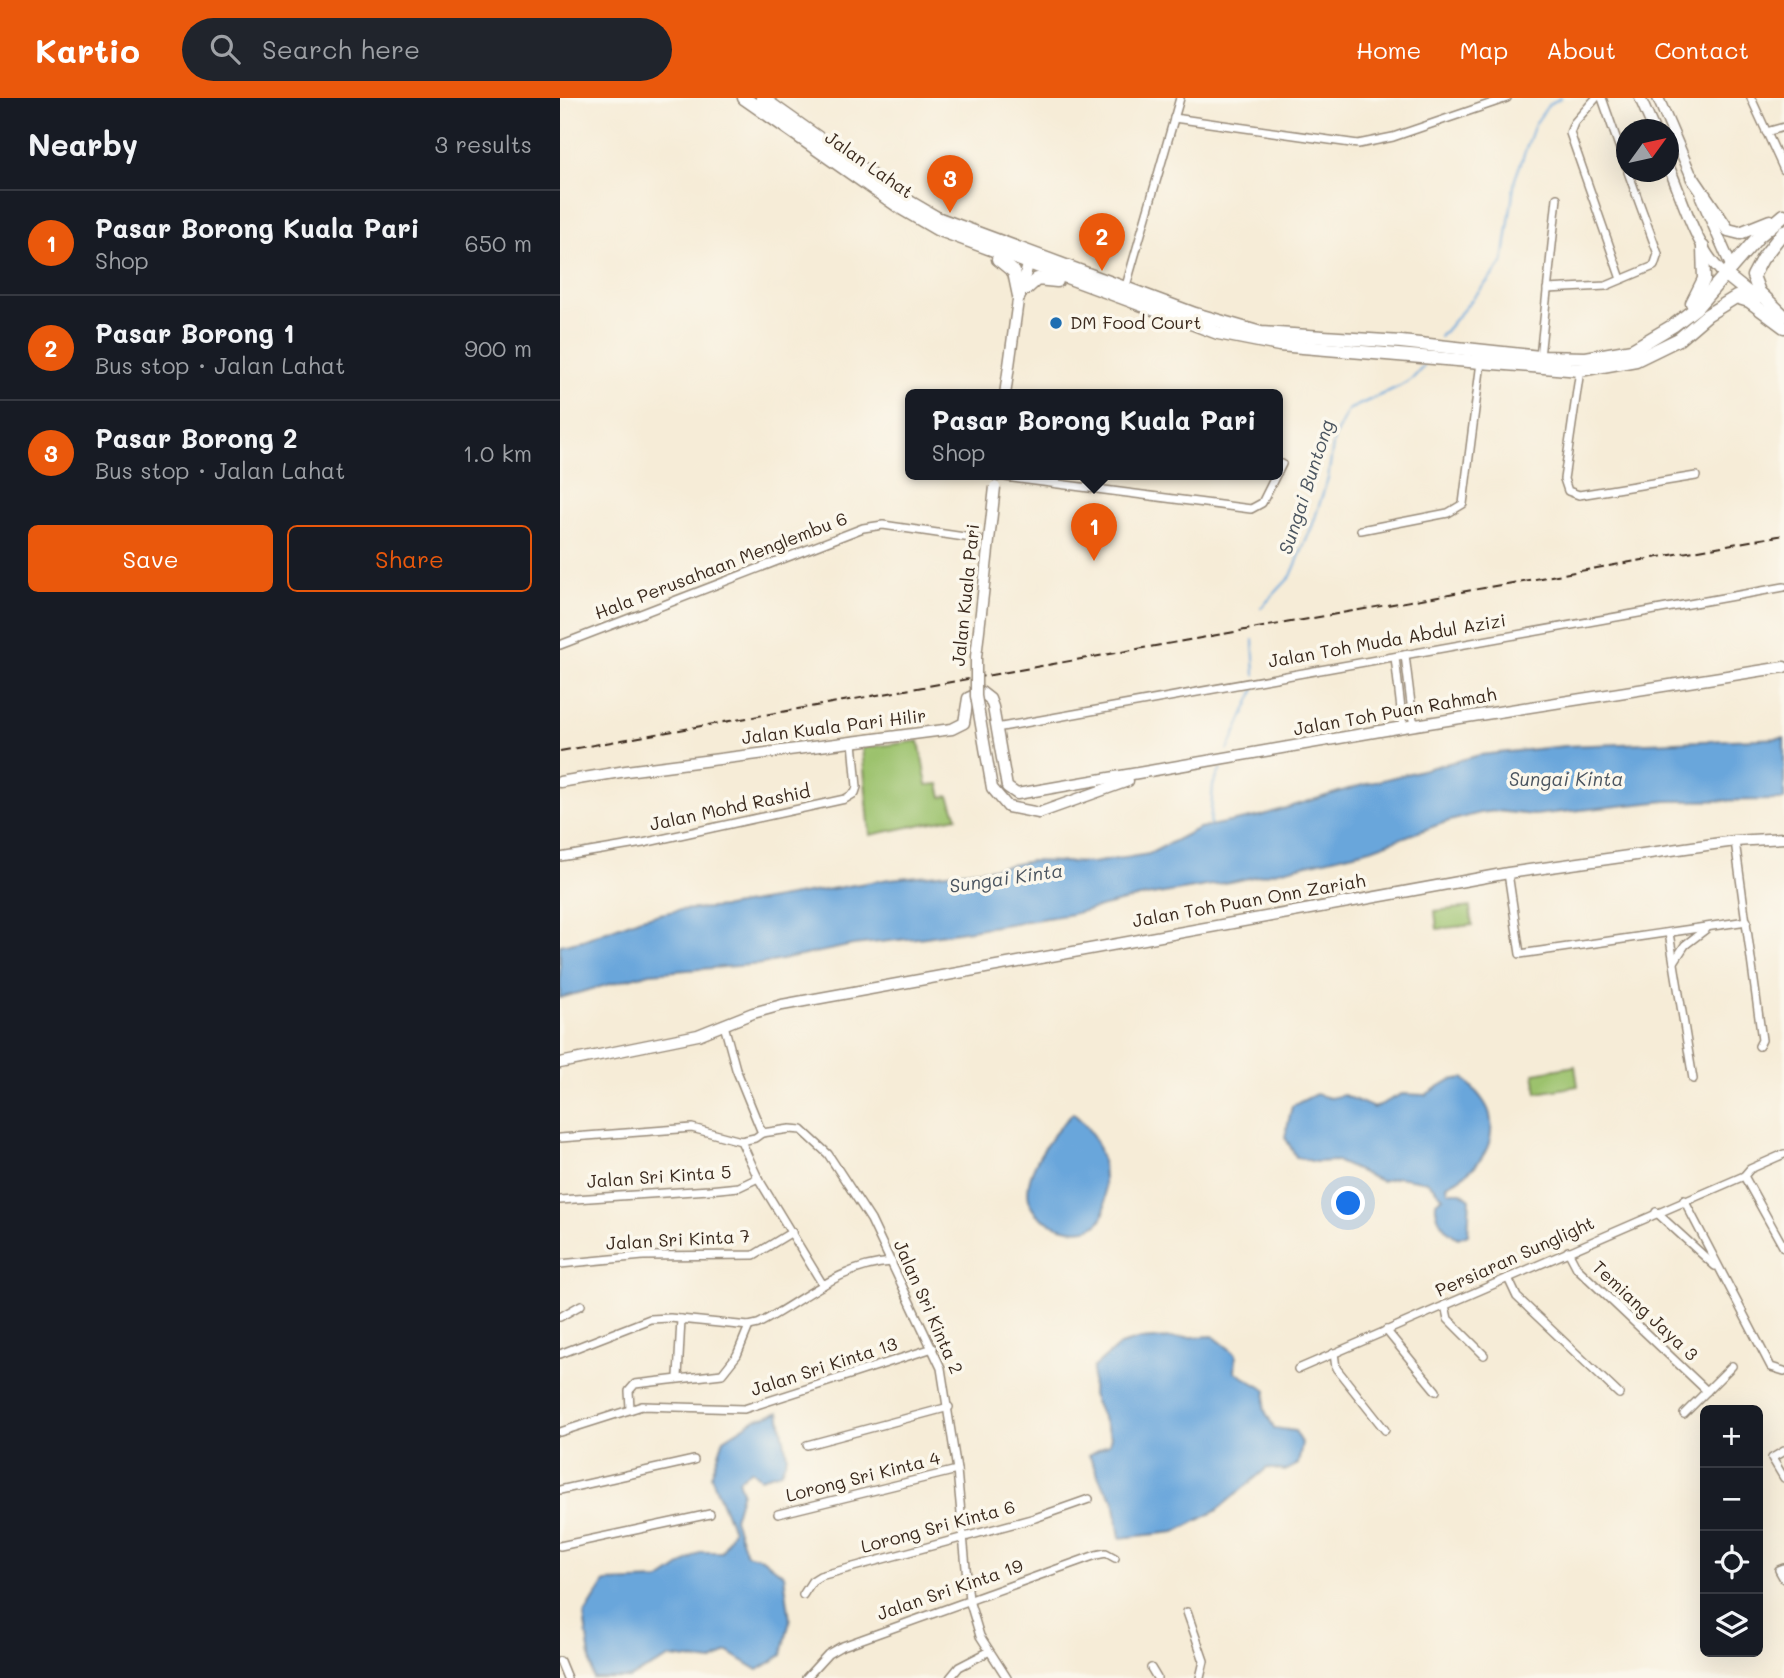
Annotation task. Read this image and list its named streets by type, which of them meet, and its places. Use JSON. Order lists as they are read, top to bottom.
{
  "streets": {
    "main road": ["Jalan Lahat"],
    "street": [
      "Hala Perusahaan Menglembu 6",
      "Jalan Kuala Pari",
      "Jalan Toh Muda Abdul Azizi",
      "Jalan Toh Puan Rahmah",
      "Jalan Kuala Pari Hilir",
      "Jalan Mohd Rashid",
      "Jalan Toh Puan Onn Zariah",
      "Jalan Sri Kinta 5",
      "Jalan Sri Kinta 7",
      "Persiaran Sunglight",
      "Jalan Sri Kinta 2",
      "Temiang Jaya 3",
      "Jalan Sri Kinta 13",
      "Lorong Sri Kinta 4",
      "Lorong Sri Kinta 6",
      "Jalan Sri Kinta 19"
    ]
  },
  "crossings": [
    ["Jalan Toh Muda Abdul Azizi", "Jalan Kuala Pari Hilir"],
    ["Jalan Toh Puan Rahmah", "Jalan Kuala Pari Hilir"],
    ["Jalan Kuala Pari Hilir", "Jalan Mohd Rashid"],
    ["Persiaran Sunglight", "Temiang Jaya 3"],
    ["Jalan Sri Kinta 2", "Jalan Sri Kinta 13"],
    ["Jalan Sri Kinta 2", "Lorong Sri Kinta 4"],
    ["Jalan Sri Kinta 2", "Lorong Sri Kinta 6"],
    ["Jalan Sri Kinta 2", "Jalan Sri Kinta 19"]
  ],
  "water": ["Sungai Buntong", "Sungai Kinta"],
  "places": ["DM Food Court"],
  "north": "top right",
  "page": {
    "header": "Kartio",
    "search": "Search here",
    "nav": [
      "Home",
      "Map",
      "About",
      "Contact"
    ],
    "heading": ["Nearby", "3 results"],
    "pins": ["3", "2", "1"],
    "list": [
      {
        "mark": "1",
        "name": "Pasar Borong Kuala Pari",
        "note": "Shop",
        "value": "650 m"
      },
      {
        "mark": "2",
        "name": "Pasar Borong 1",
        "note": "Bus stop · Jalan Lahat",
        "value": "900 m"
      },
      {
        "mark": "3",
        "name": "Pasar Borong 2",
        "note": "Bus stop · Jalan Lahat",
        "value": "1.0 km"
      }
    ],
    "popup": ["Pasar Borong Kuala Pari", "Shop"],
    "buttons": ["Save", "Share"],
    "map_buttons": ["+", "−"]
  }
}
